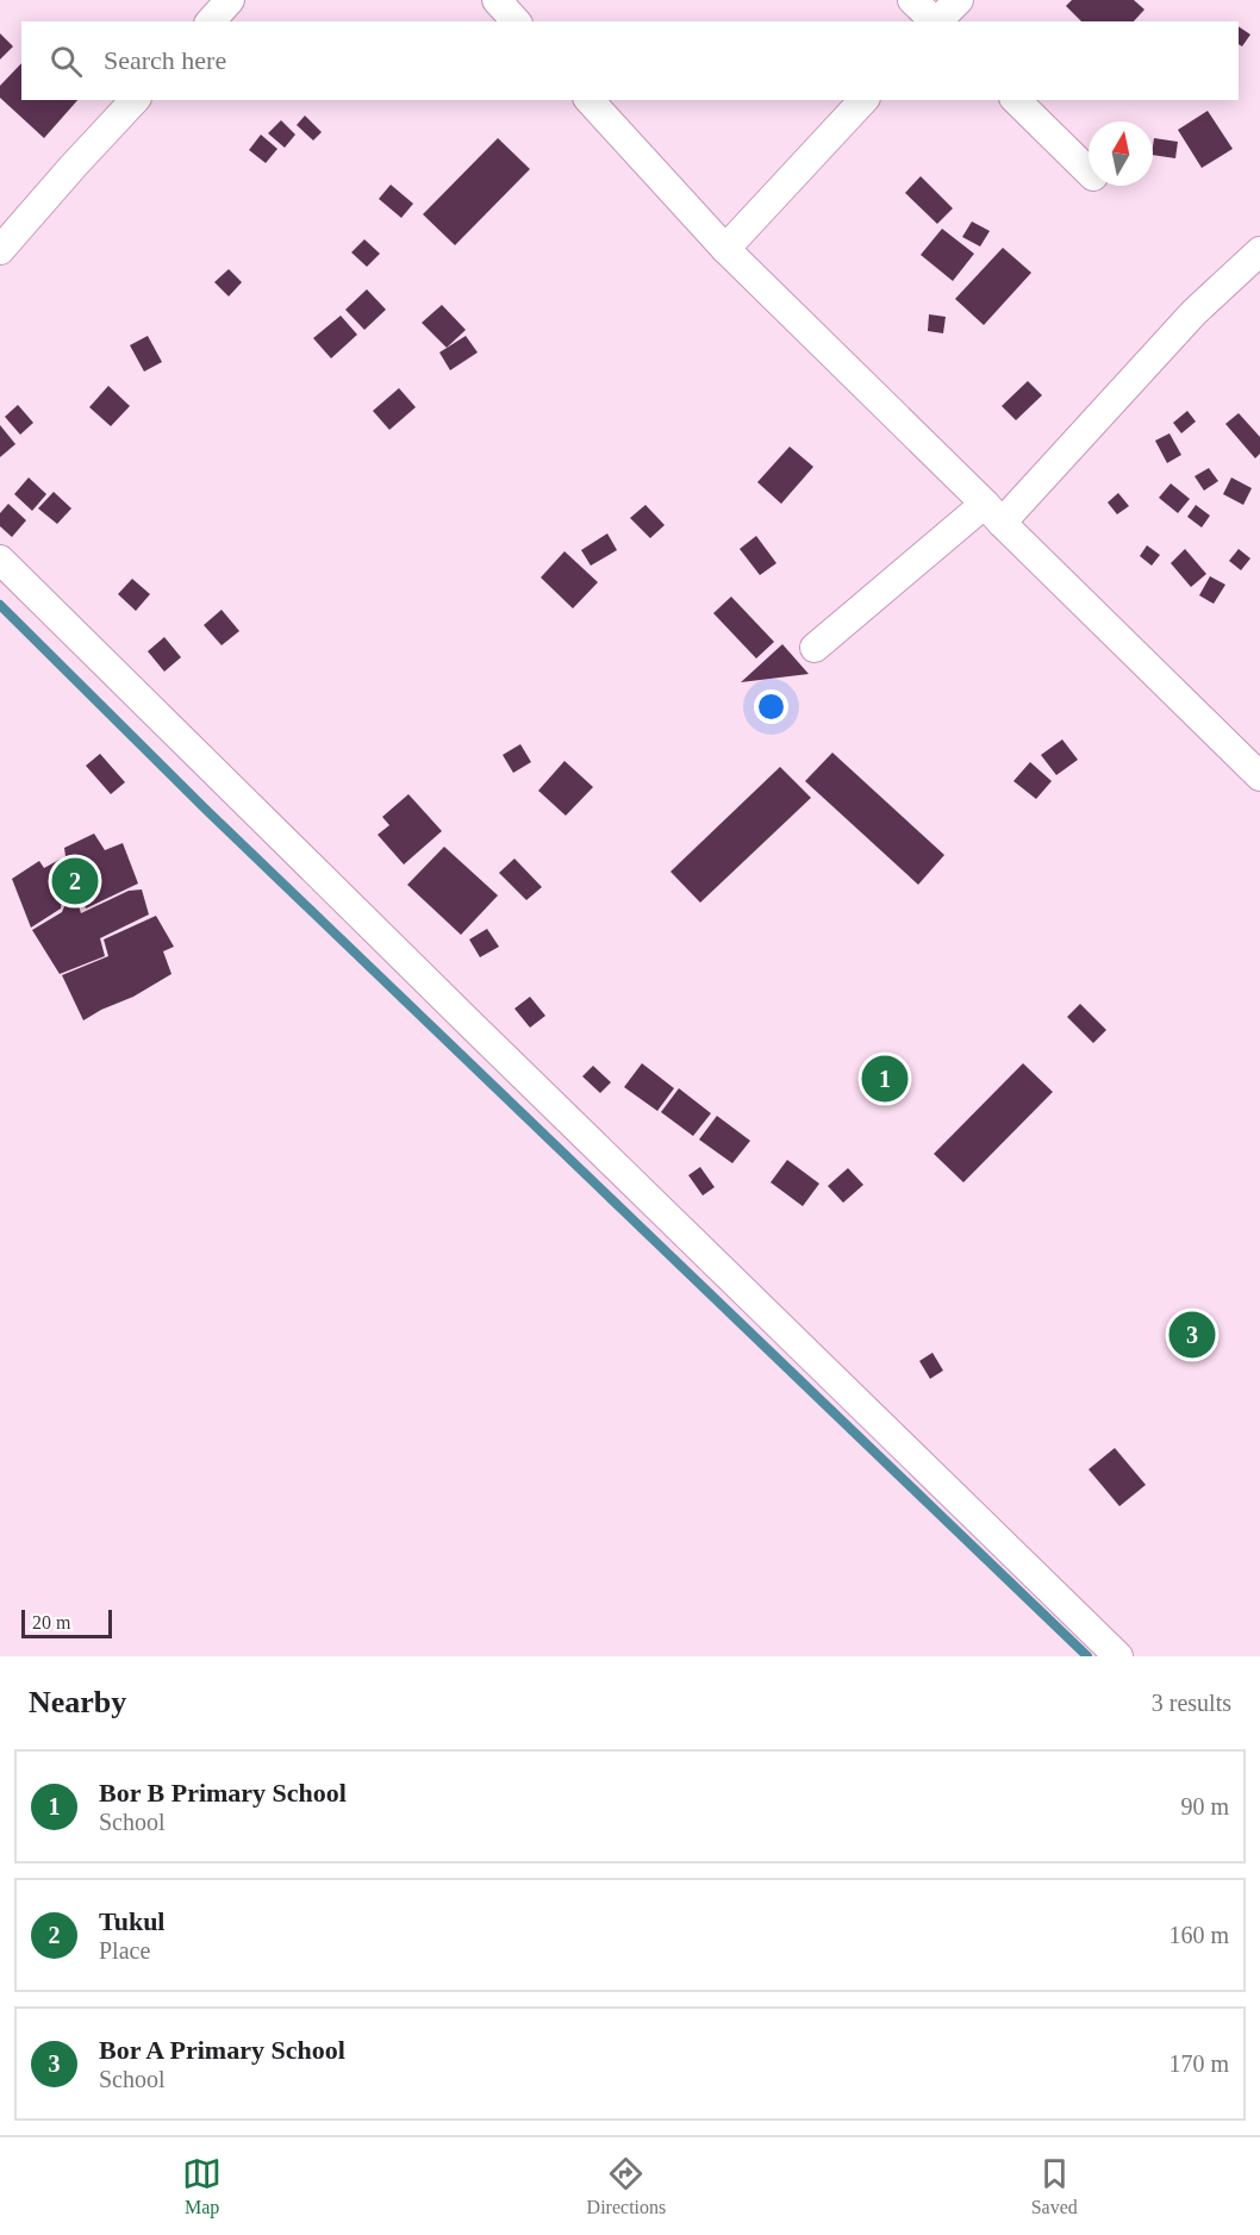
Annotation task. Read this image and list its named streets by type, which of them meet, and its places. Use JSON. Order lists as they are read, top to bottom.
{
  "scale_bar": "20 m",
  "north": "top",
  "page": {
    "search": "Search here",
    "pins": ["2", "1", "3"],
    "scale": "20 m",
    "heading": ["Nearby", "3 results"],
    "list": [
      {
        "mark": "1",
        "name": "Bor B Primary School",
        "note": "School",
        "value": "90 m"
      },
      {
        "mark": "2",
        "name": "Tukul",
        "note": "Place",
        "value": "160 m"
      },
      {
        "mark": "3",
        "name": "Bor A Primary School",
        "note": "School",
        "value": "170 m"
      }
    ],
    "nav": ["Map", "Directions", "Saved"]
  }
}
